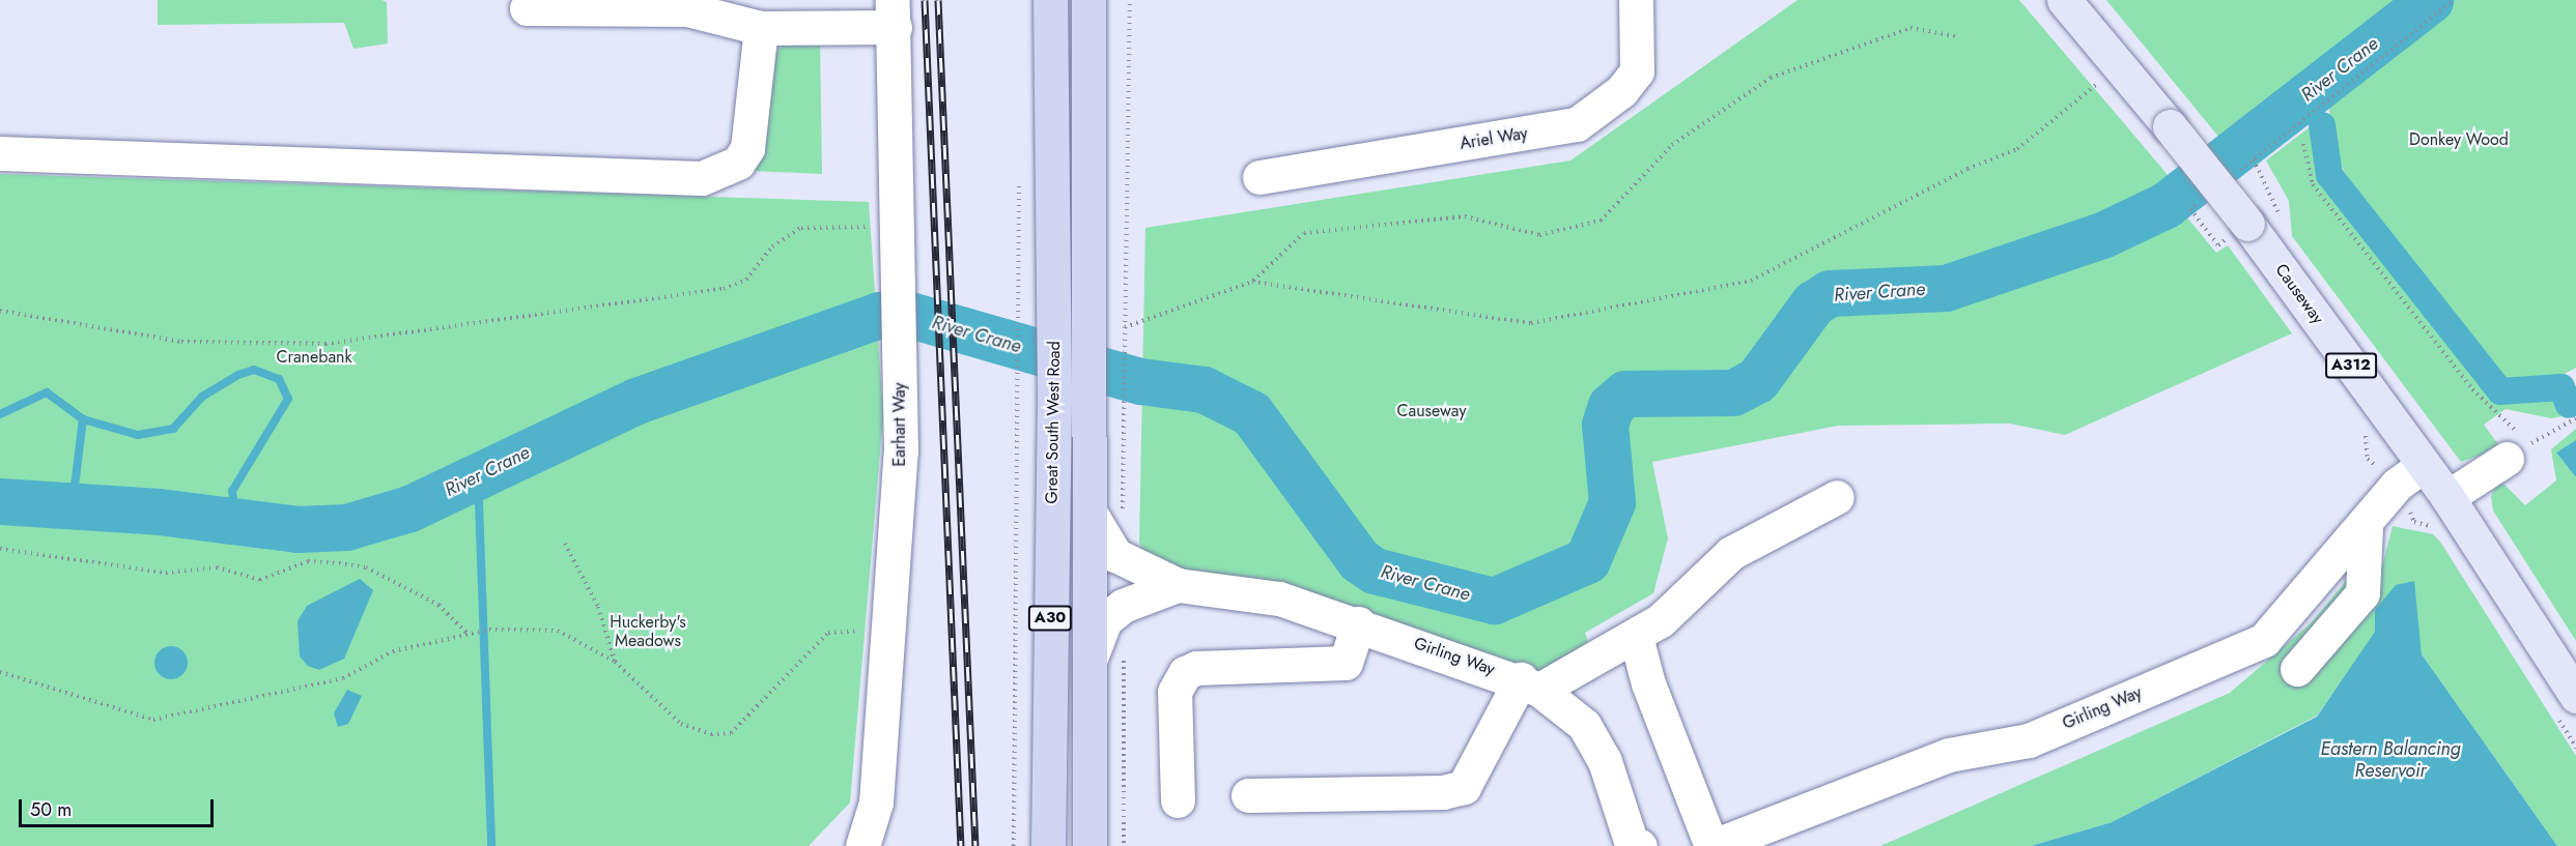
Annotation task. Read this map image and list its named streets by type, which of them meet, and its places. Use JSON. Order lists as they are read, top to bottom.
{
  "streets": {
    "highway": ["Great South West Road", "A30"],
    "main road": ["Causeway", "A312"],
    "street": ["Ariel Way", "Earhart Way", "Girling Way"]
  },
  "crossings": [
    ["Causeway", "Girling Way"],
    ["Great South West Road", "Girling Way"]
  ],
  "water": ["River Crane", "Eastern Balancing Reservoir"],
  "parks": [
    "Donkey Wood",
    "Cranebank",
    "Causeway",
    "Huckerby's Meadows"
  ],
  "scale_bar": "50 m"
}
